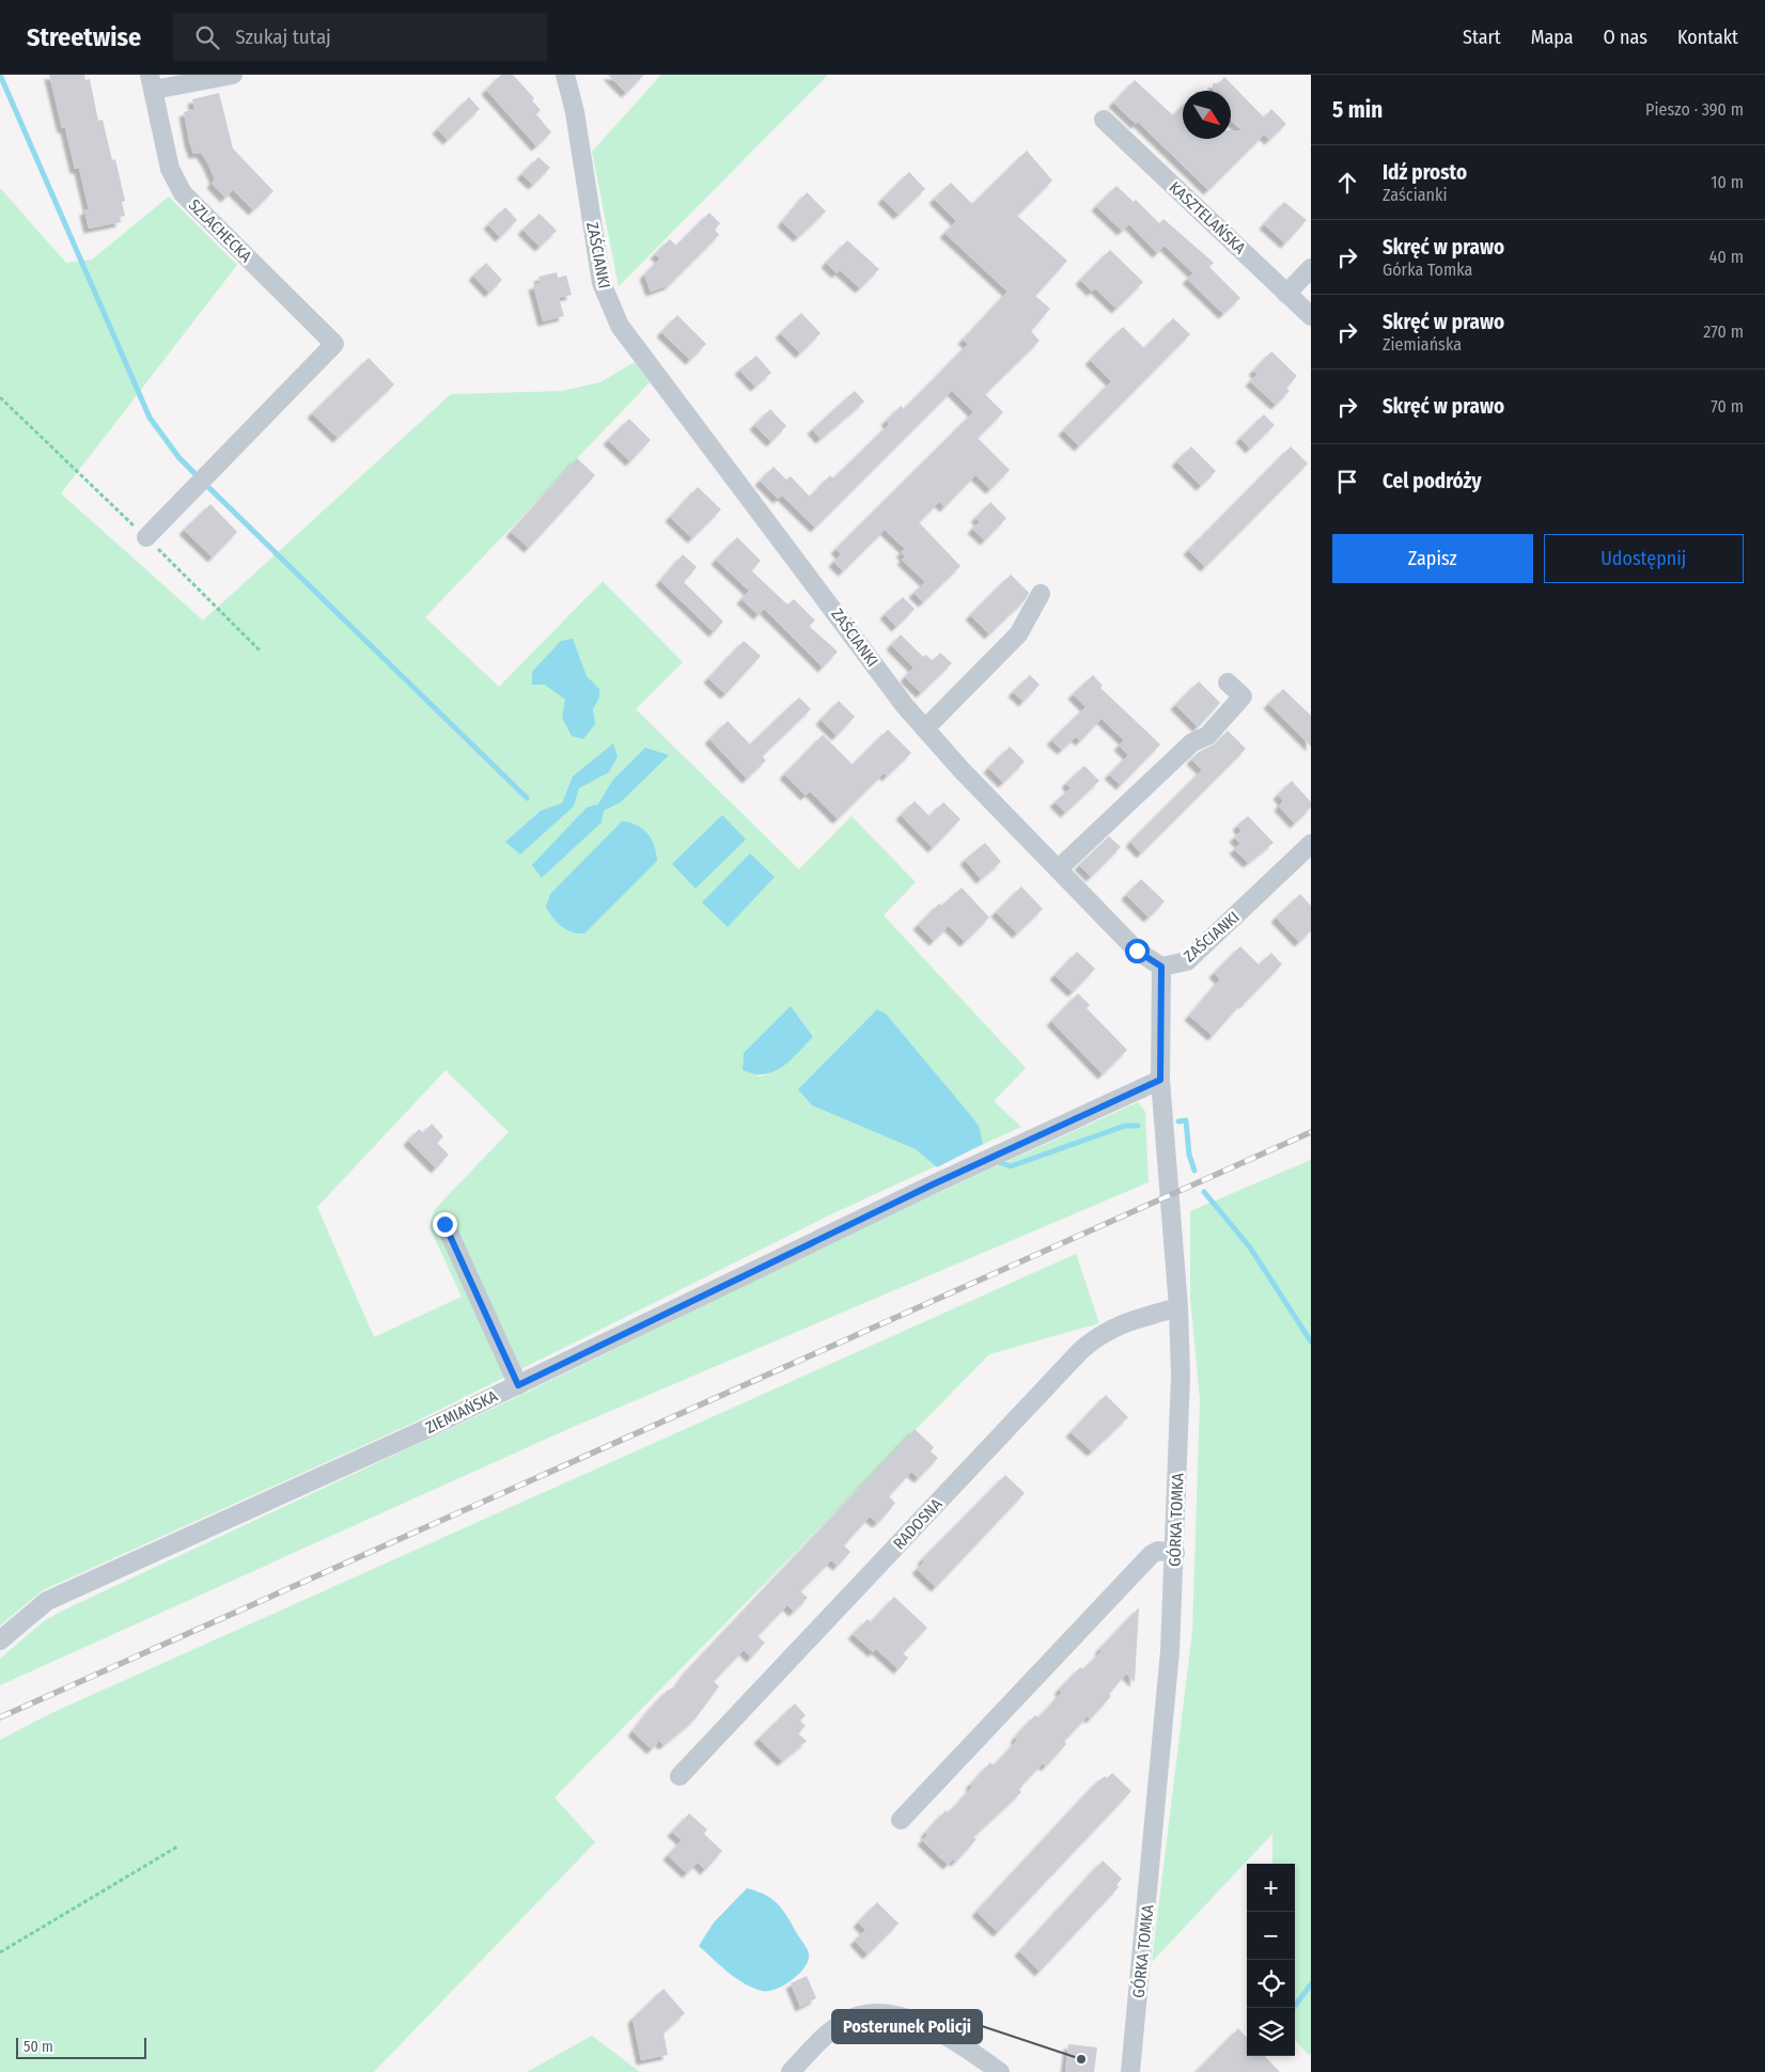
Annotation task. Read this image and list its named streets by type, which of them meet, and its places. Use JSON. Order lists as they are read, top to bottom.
{
  "streets": {
    "street": [
      "KASZTELAŃSKA",
      "SZLACHECKA",
      "ZAŚCIANKI",
      "ZIEMIAŃSKA",
      "GÓRKA TOMKA",
      "RADOSNA"
    ]
  },
  "crossings": [
    ["ZAŚCIANKI", "GÓRKA TOMKA"],
    ["ZIEMIAŃSKA", "GÓRKA TOMKA"],
    ["GÓRKA TOMKA", "RADOSNA"]
  ],
  "places": ["Posterunek Policji"],
  "scale_bar": "50 m",
  "north": "bottom right",
  "page": {
    "header": "Streetwise",
    "search": "Szukaj tutaj",
    "nav": [
      "Start",
      "Mapa",
      "O nas",
      "Kontakt"
    ],
    "heading": ["5 min", "Pieszo · 390 m"],
    "list": [
      ["Idź prosto", "Zaścianki", "10 m"],
      ["Skręć w prawo", "Górka Tomka", "40 m"],
      ["Skręć w prawo", "Ziemiańska", "270 m"],
      ["Skręć w prawo", "70 m"],
      "Cel podróży"
    ],
    "buttons": ["Zapisz", "Udostępnij"],
    "map_buttons": ["+", "−"],
    "scale": "50 m"
  }
}
